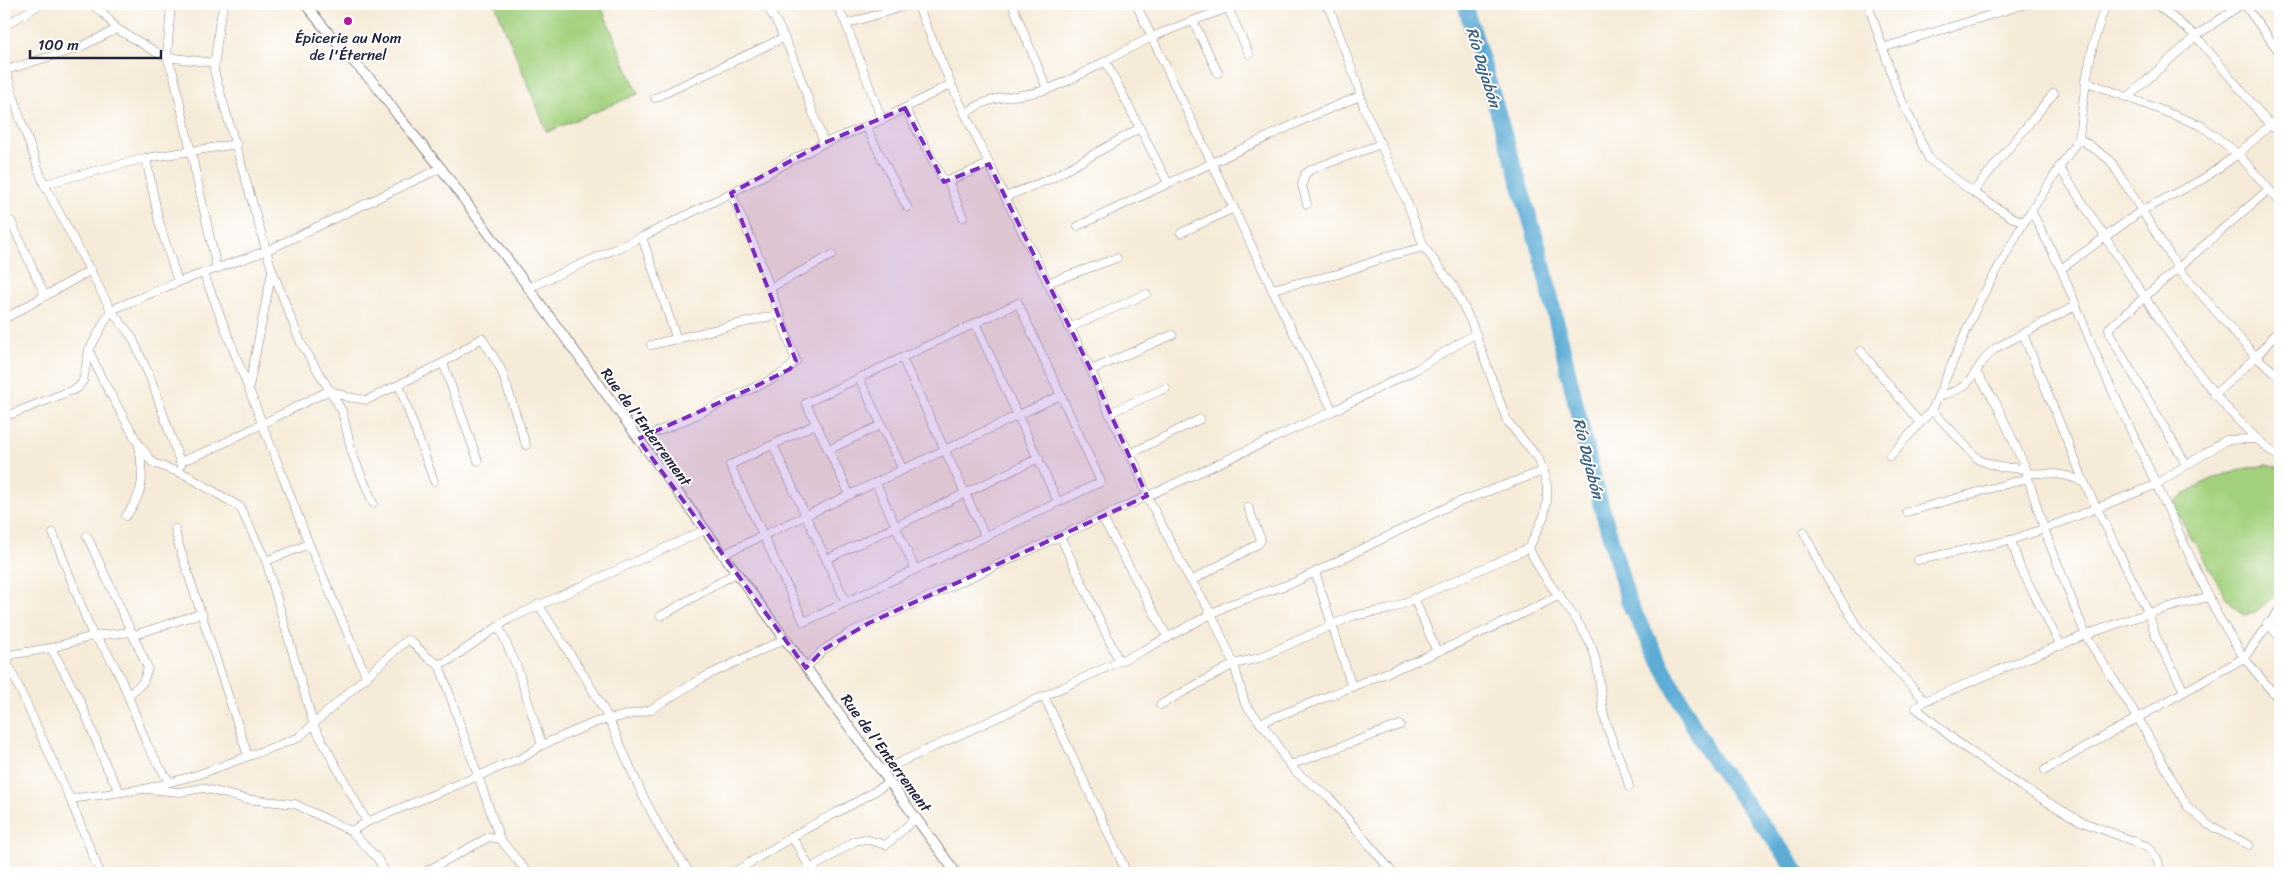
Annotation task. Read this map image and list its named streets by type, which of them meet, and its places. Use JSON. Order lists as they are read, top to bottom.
{
  "streets": {
    "street": ["Rue de l'Enterrement"]
  },
  "water": ["Río Dajabón"],
  "places": ["Épicerie au Nom de l'Éternel"],
  "scale_bar": "100 m"
}
